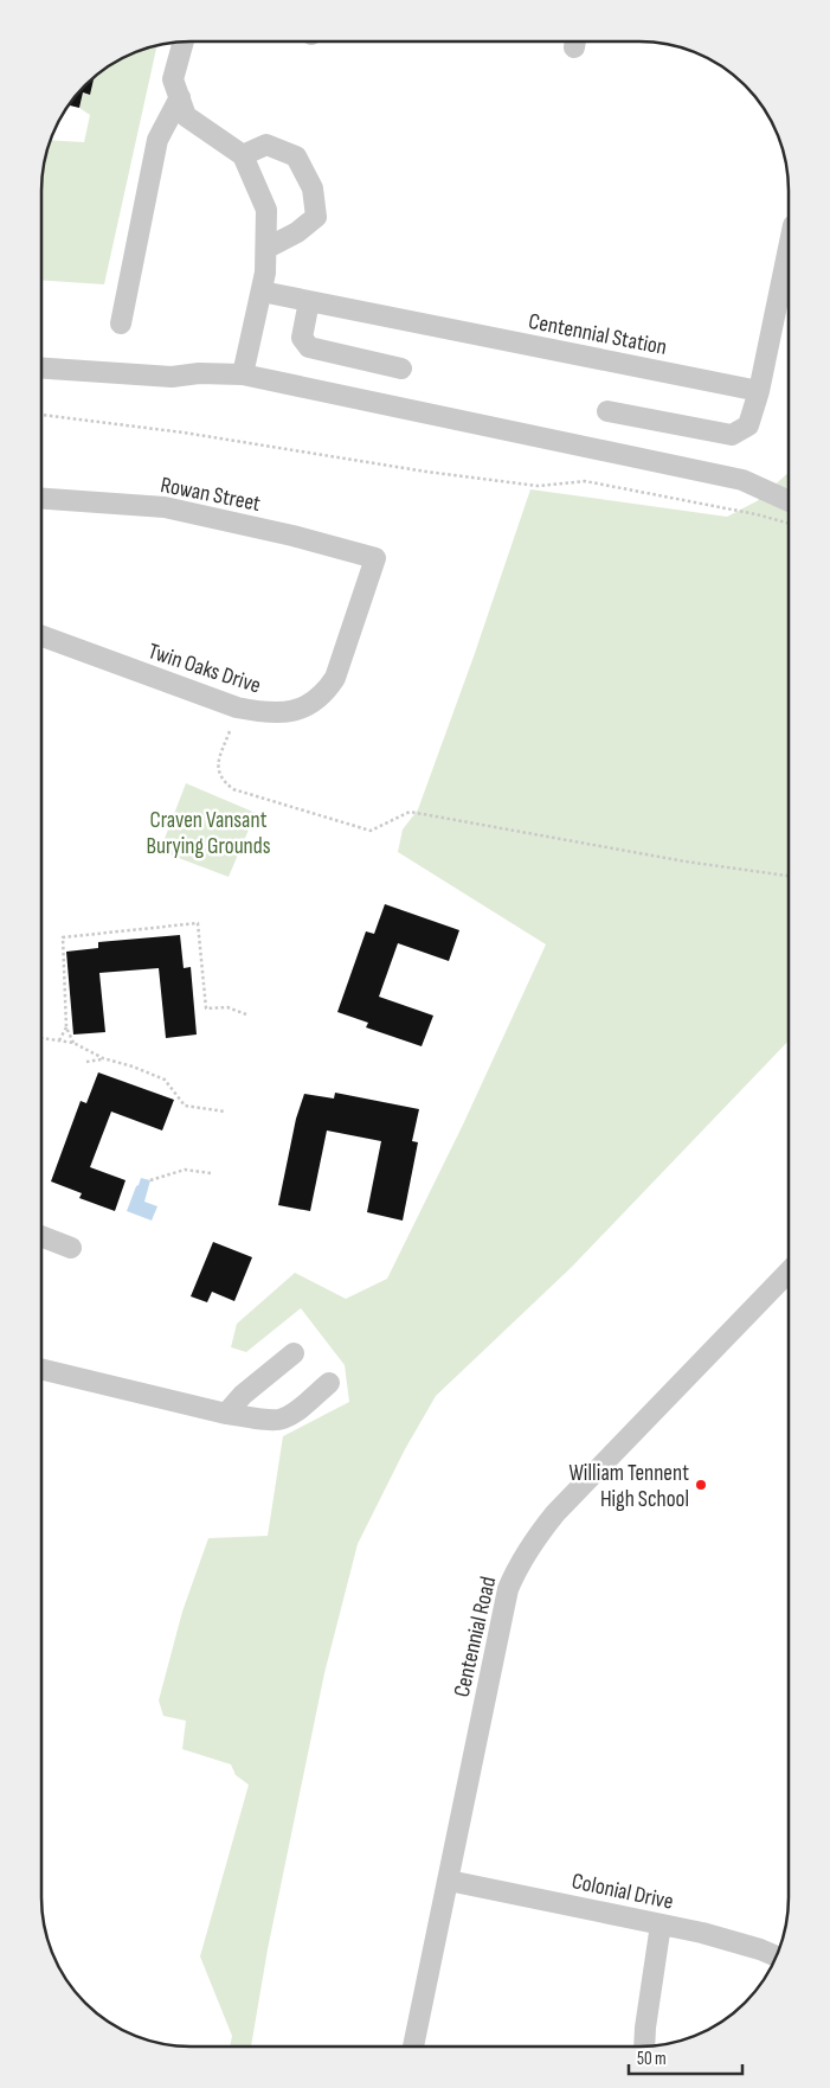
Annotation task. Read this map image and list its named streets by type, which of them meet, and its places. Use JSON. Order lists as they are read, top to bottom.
{
  "streets": {
    "street": [
      "Centennial Station",
      "Rowan Street",
      "Twin Oaks Drive",
      "Centennial Road",
      "Colonial Drive"
    ]
  },
  "crossings": [
    ["Rowan Street", "Twin Oaks Drive"],
    ["Centennial Road", "Colonial Drive"]
  ],
  "parks": ["Craven Vansant Burying Grounds"],
  "places": ["William Tennent High School"],
  "scale_bar": "50 m"
}
